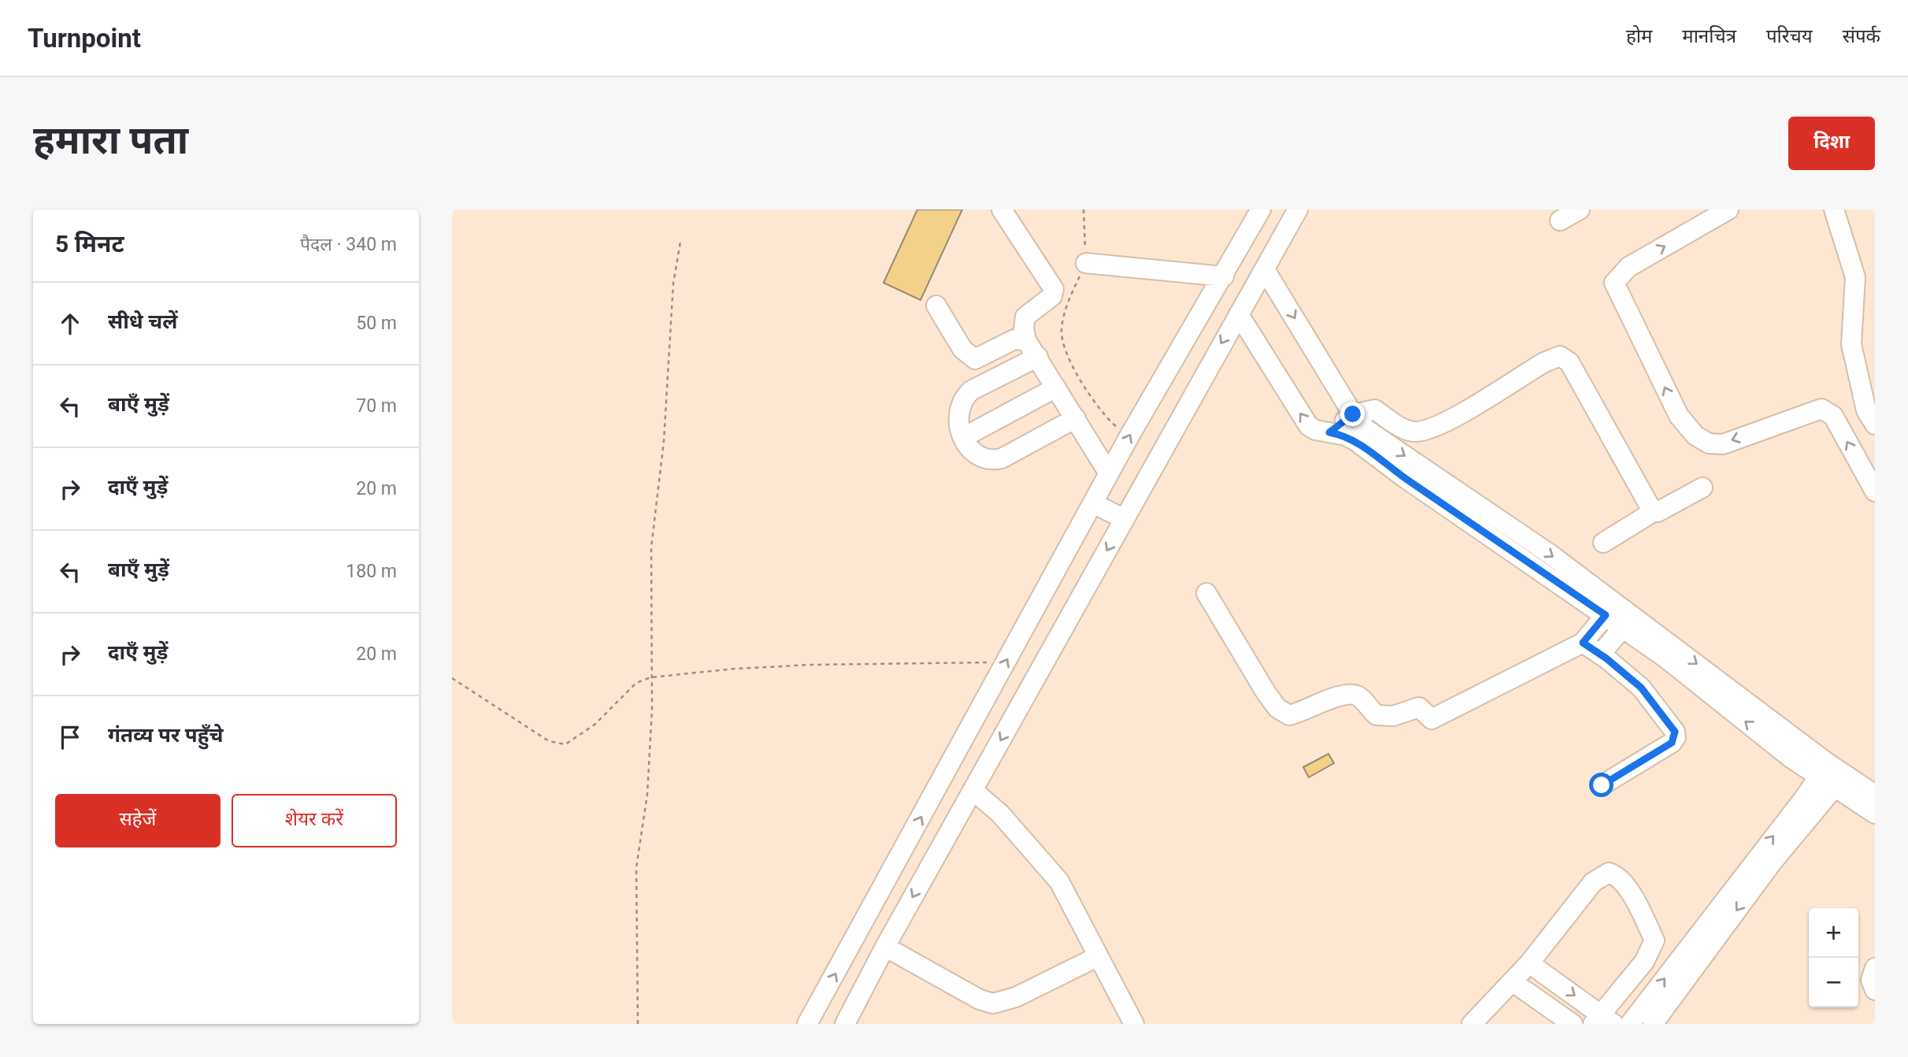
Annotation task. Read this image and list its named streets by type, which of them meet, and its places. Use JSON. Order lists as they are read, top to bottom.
{
  "page": {
    "header": "Turnpoint",
    "nav": [
      "होम",
      "मानचित्र",
      "परिचय",
      "संपर्क"
    ],
    "buttons": [
      "दिशा",
      ["सहेजें", "शेयर करें"]
    ],
    "title": "हमारा पता",
    "heading": ["5 मिनट", "पैदल · 340 m"],
    "list": [
      ["सीधे चलें", "50 m"],
      ["बाएँ मुड़ें", "70 m"],
      ["दाएँ मुड़ें", "20 m"],
      ["बाएँ मुड़ें", "180 m"],
      ["दाएँ मुड़ें", "20 m"],
      "गंतव्य पर पहुँचे"
    ],
    "map_buttons": ["+", "−"]
  }
}
